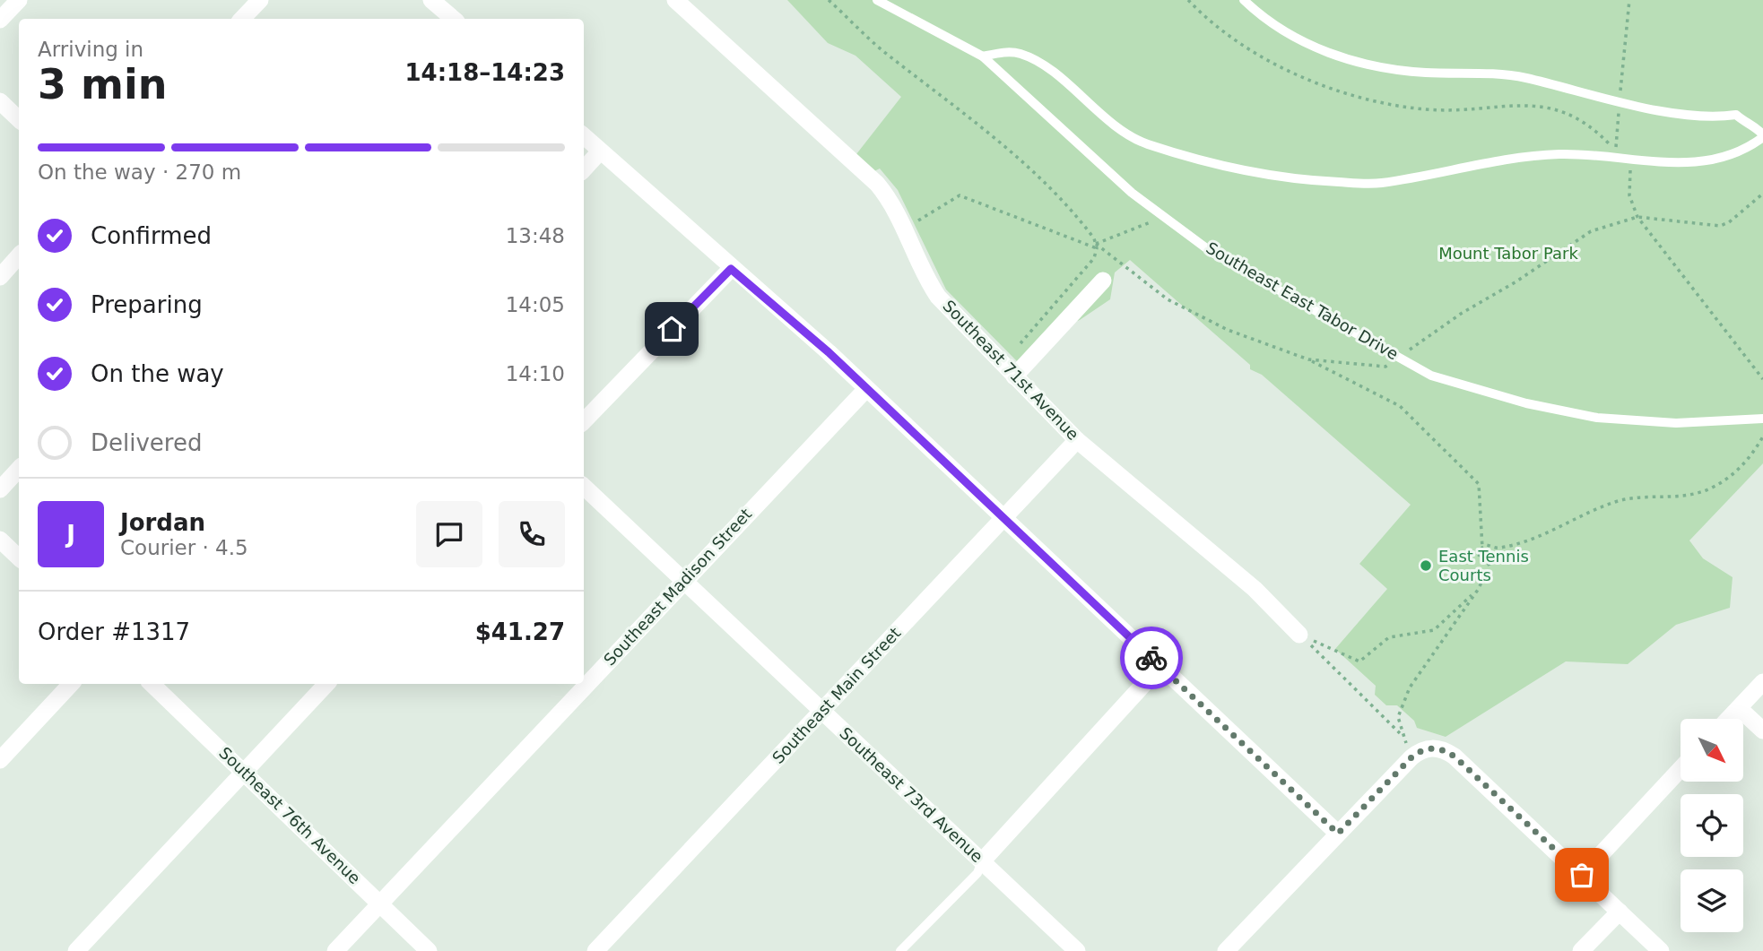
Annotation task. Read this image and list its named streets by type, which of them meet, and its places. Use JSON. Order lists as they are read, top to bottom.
{
  "streets": {
    "street": [
      "Southeast 71st Avenue",
      "Southeast Madison Street",
      "Southeast Main Street",
      "Southeast 73rd Avenue",
      "Southeast 76th Avenue"
    ],
    "lane": ["Southeast East Tabor Drive"]
  },
  "crossings": [
    ["Southeast 71st Avenue", "Southeast Main Street"],
    ["Southeast Madison Street", "Southeast 73rd Avenue"],
    ["Southeast Madison Street", "Southeast 76th Avenue"],
    ["Southeast Main Street", "Southeast 73rd Avenue"]
  ],
  "parks": ["Mount Tabor Park"],
  "places": ["East Tennis Courts"],
  "north": "bottom right",
  "page": {
    "heading": ["3 min", "Arriving in", "14:18–14:23"],
    "panel": [
      "Jordan",
      "Courier · 4.5",
      "Order #1317",
      "$41.27"
    ],
    "bar": "On the way · 270 m",
    "list": [
      ["Confirmed", "13:48"],
      ["Preparing", "14:05"],
      ["On the way", "14:10"],
      "Delivered"
    ],
    "round": "J"
  }
}
